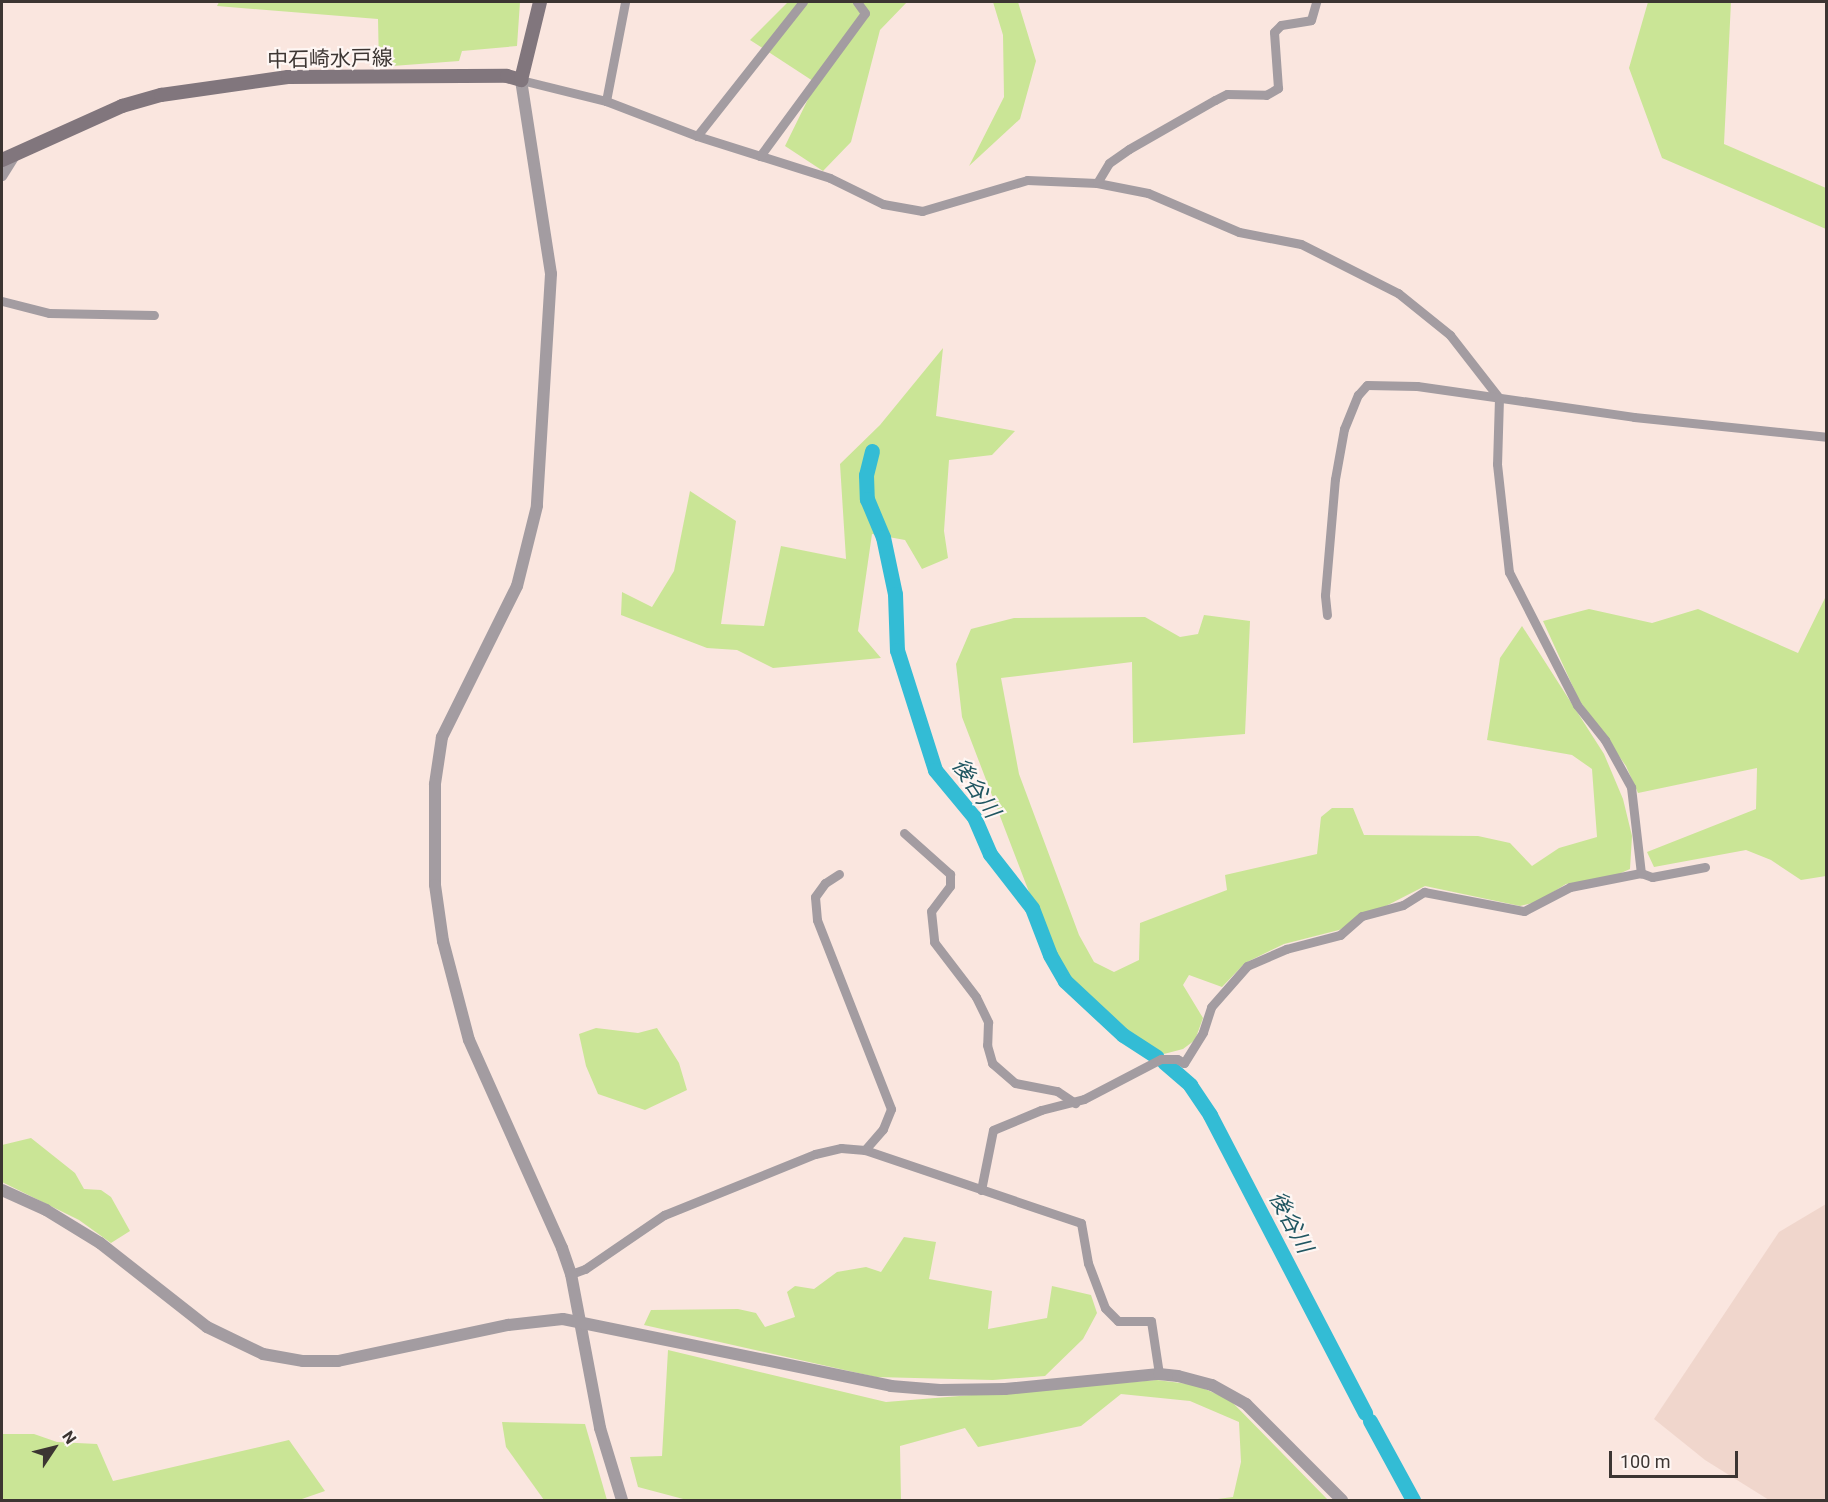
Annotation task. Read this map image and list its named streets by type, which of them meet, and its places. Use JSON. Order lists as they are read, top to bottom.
{
  "streets": {
    "main road": ["中石崎水戸線"]
  },
  "water": ["後谷川"],
  "scale_bar": "100 m",
  "north": "top right"
}
